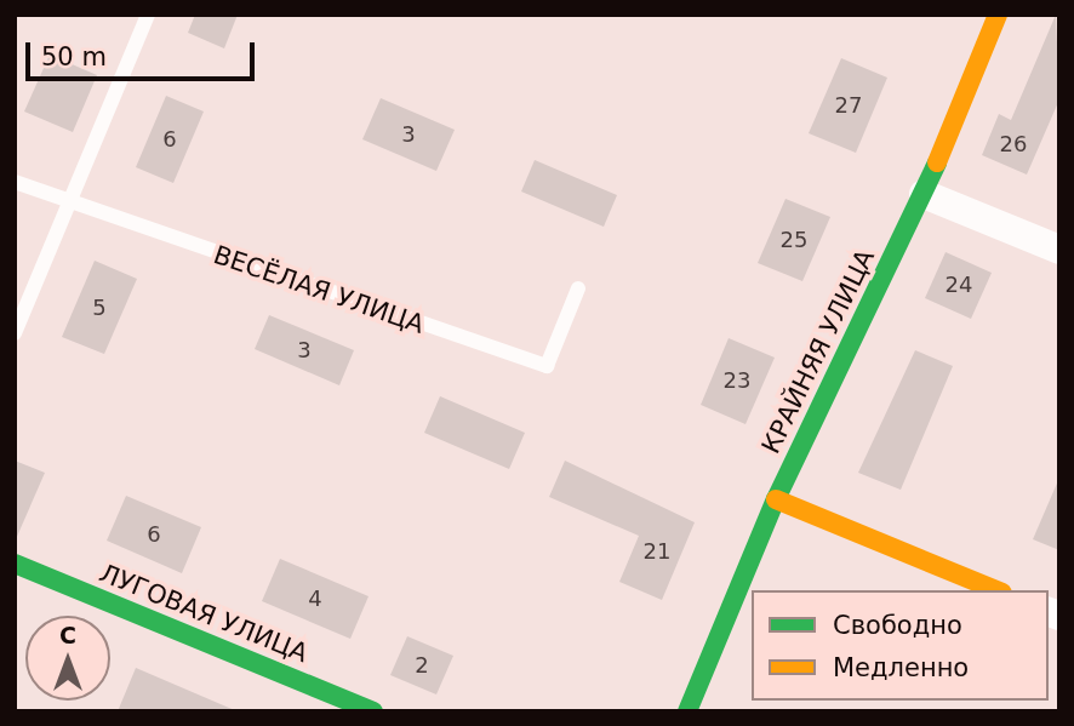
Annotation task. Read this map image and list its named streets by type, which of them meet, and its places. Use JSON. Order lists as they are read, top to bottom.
{
  "streets": {
    "street": ["КРАЙНЯЯ УЛИЦА", "ЛУГОВАЯ УЛИЦА"],
    "lane": ["ВЕСЁЛАЯ УЛИЦА"]
  },
  "house_numbers": [
    "27",
    "3",
    "6",
    "26",
    "25",
    "24",
    "5",
    "3",
    "23",
    "6",
    "21",
    "4",
    "2"
  ],
  "legend": ["Свободно", "Медленно"],
  "scale_bar": "50 m",
  "north": "top"
}
